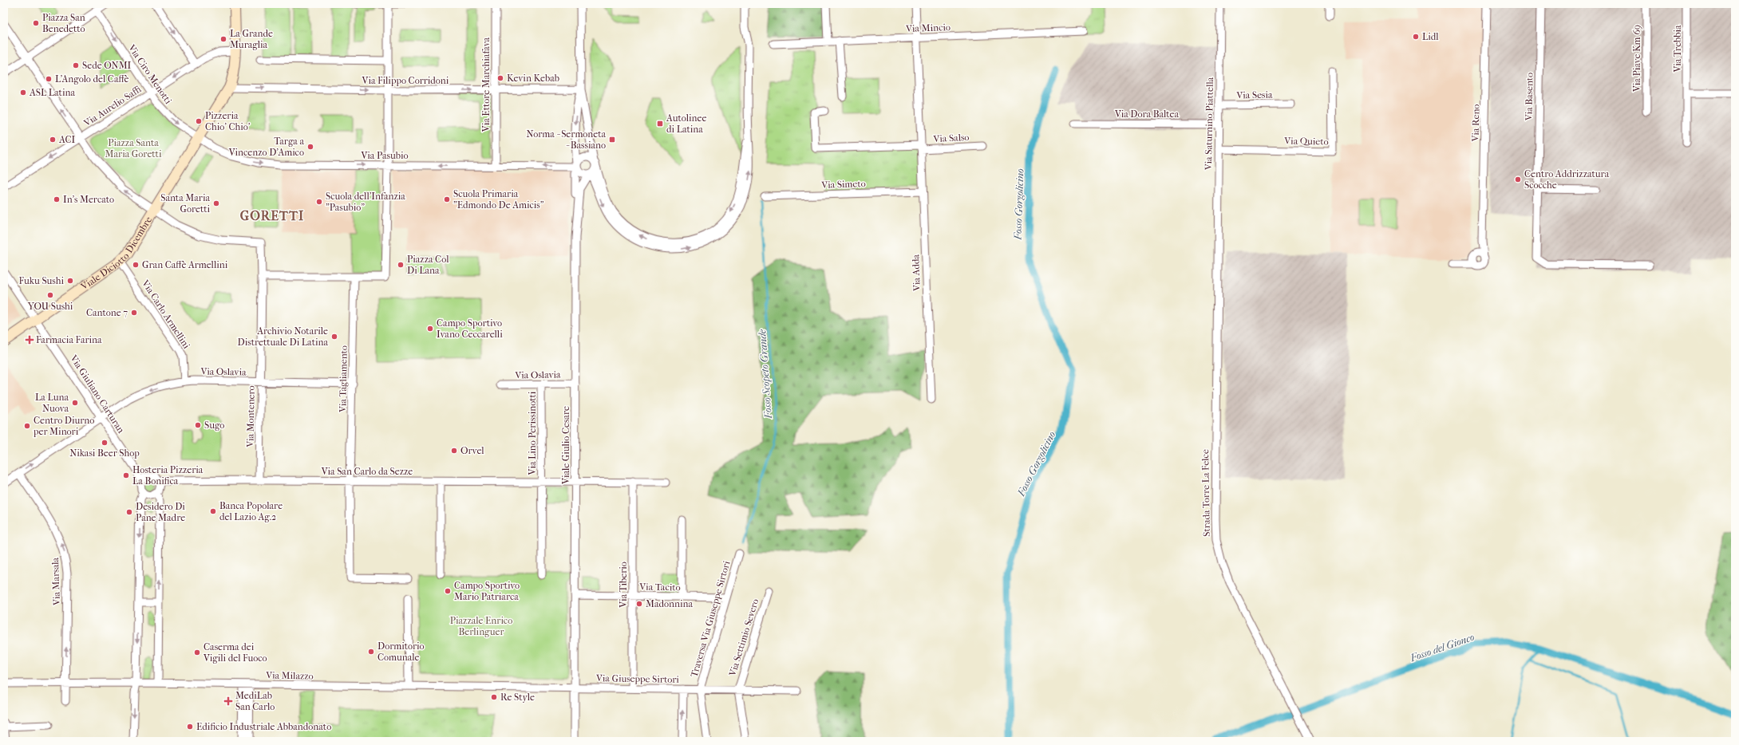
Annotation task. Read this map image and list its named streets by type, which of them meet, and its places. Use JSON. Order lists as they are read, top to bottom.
{
  "streets": {
    "main road": ["Viale Diciotto Dicembre"],
    "street": [
      "Via Mincio",
      "Via Trebbia",
      "Via Piave Km 69",
      "Via Ciro Menotti",
      "Via Filippo Corridoni",
      "Via Ettore Marchiafava",
      "Via Sesia",
      "Via Basento",
      "Via Aurelio Saffi",
      "Via Dora Baltea",
      "Via Reno",
      "Via Saturnino Piattella",
      "Via Salso",
      "Via Quieto",
      "Via Pasubio",
      "Via Simeto",
      "Via Adda",
      "Via Carlo Armellini",
      "Via Oslavia",
      "Via Tagliamento",
      "Via Giuliano Carturan",
      "Via Montenero",
      "Via Lino Perissinotti",
      "Viale Giulio Cesare",
      "Via San Carlo da Sezze",
      "Strada Torre La Felce",
      "Via Marsala",
      "Via Tiberio",
      "Via Tacito",
      "Traversa Via Giuseppe Sirtori",
      "Via Settimio Severo",
      "Via Milazzo",
      "Via Giuseppe Sirtori"
    ]
  },
  "crossings": [
    ["Via Mincio", "Via Adda"],
    ["Via Ciro Menotti", "Via Aurelio Saffi"],
    ["Via Ciro Menotti", "Via Pasubio"],
    ["Via Ciro Menotti", "Viale Diciotto Dicembre"],
    ["Via Filippo Corridoni", "Via Ettore Marchiafava"],
    ["Via Filippo Corridoni", "Viale Diciotto Dicembre"],
    ["Via Filippo Corridoni", "Viale Giulio Cesare"],
    ["Via Ettore Marchiafava", "Via Pasubio"],
    ["Via Sesia", "Via Saturnino Piattella"],
    ["Via Aurelio Saffi", "Viale Diciotto Dicembre"],
    ["Via Dora Baltea", "Via Saturnino Piattella"],
    ["Via Saturnino Piattella", "Via Quieto"],
    ["Via Saturnino Piattella", "Strada Torre La Felce"],
    ["Via Salso", "Via Adda"],
    ["Via Pasubio", "Viale Diciotto Dicembre"],
    ["Via Pasubio", "Viale Giulio Cesare"],
    ["Via Simeto", "Via Adda"],
    ["Viale Diciotto Dicembre", "Via Carlo Armellini"],
    ["Viale Diciotto Dicembre", "Via Giuliano Carturan"],
    ["Viale Diciotto Dicembre", "Via Montenero"],
    ["Via Carlo Armellini", "Via Oslavia"],
    ["Via Oslavia", "Via Tagliamento"],
    ["Via Oslavia", "Via Giuliano Carturan"],
    ["Via Oslavia", "Via Montenero"],
    ["Via Oslavia", "Via Lino Perissinotti"],
    ["Via Oslavia", "Viale Giulio Cesare"],
    ["Via Oslavia", "Via Marsala"],
    ["Via Tagliamento", "Via San Carlo da Sezze"],
    ["Via Giuliano Carturan", "Via San Carlo da Sezze"],
    ["Via Montenero", "Via San Carlo da Sezze"],
    ["Via Lino Perissinotti", "Via San Carlo da Sezze"],
    ["Viale Giulio Cesare", "Via San Carlo da Sezze"],
    ["Viale Giulio Cesare", "Via Tacito"],
    ["Viale Giulio Cesare", "Via Milazzo"],
    ["Viale Giulio Cesare", "Via Giuseppe Sirtori"],
    ["Via San Carlo da Sezze", "Via Tiberio"],
    ["Via Marsala", "Via Milazzo"],
    ["Via Tiberio", "Via Tacito"],
    ["Via Tiberio", "Via Giuseppe Sirtori"],
    ["Via Tacito", "Traversa Via Giuseppe Sirtori"],
    ["Traversa Via Giuseppe Sirtori", "Via Giuseppe Sirtori"],
    ["Via Settimio Severo", "Via Giuseppe Sirtori"],
    ["Via Milazzo", "Via Giuseppe Sirtori"]
  ],
  "one_way": ["Via Aurelio Saffi", "Via Marsala"],
  "districts": ["GORETTI"],
  "water": ["Fosso Gorgolicino", "Fosso Scopeto Grande", "Fosso del Gionco"],
  "parks": ["Piazza Santa Maria Goretti", "Piazzale Enrico Berlinguer"],
  "places": {
    "other": [
      "Piazza San Benedetto",
      "Lidl",
      "La Grande Muraglia",
      "Sede ONMI",
      "Kevin Kebab",
      "L'Angolo del Caffè",
      "ASL Latina",
      "Pizzeria Chio' Chio'",
      "ACI",
      "Targa a Vincenzo D'Amico",
      "Centro Addrizzatura Scocche",
      "In's Mercato",
      "Scuola Primaria \"Edmondo De Amicis\"",
      "Scuola dell'Infanzia \"Pasubio\"",
      "Santa Maria Goretti",
      "Gran Caffè Armellini",
      "Piazza Col Di Lana",
      "Fuku Sushi",
      "YOU Sushi",
      "Cantone 7",
      "Campo Sportivo Ivano Ceccarelli",
      "Archivio Notarile Distrettuale Di Latina",
      "La Luna Nuova",
      "Sugo",
      "Centro Diurno per Minori",
      "Nikasi Beer Shop",
      "Orvel",
      "Hosteria Pizzeria La Bonifica",
      "Banca Popolare del Lazio Ag.2",
      "Desidero Di Pane Madre",
      "Campo Sportivo Mario Patriarca",
      "Madonnina",
      "Dormitorio Comunale",
      "Caserma dei Vigili del Fuoco",
      "Re Style",
      "Edificio Industriale Abbandonato"
    ],
    "transit": ["Autolinee di Latina", "Norma - Sermoneta - Bassiano"],
    "health": ["Farmacia Farina", "MediLab San Carlo"]
  }
}
